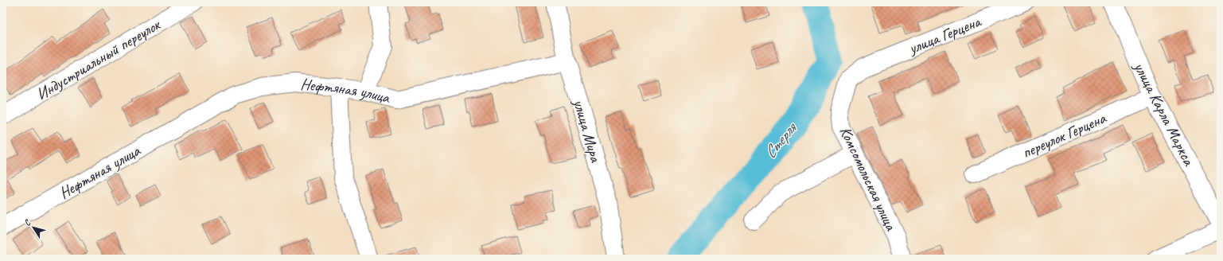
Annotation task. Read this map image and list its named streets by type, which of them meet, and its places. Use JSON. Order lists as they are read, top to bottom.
{
  "streets": {
    "street": [
      "улица Герцена",
      "Индустриальный переулок",
      "Нефтяная улица",
      "улица Карла Маркса",
      "улица Мира",
      "переулок Герцена",
      "Комсомольская улица"
    ]
  },
  "crossings": [
    ["улица Герцена", "Комсомольская улица"],
    ["Нефтяная улица", "улица Мира"],
    ["улица Карла Маркса", "переулок Герцена"]
  ],
  "water": ["Стерля"],
  "north": "top left"
}
